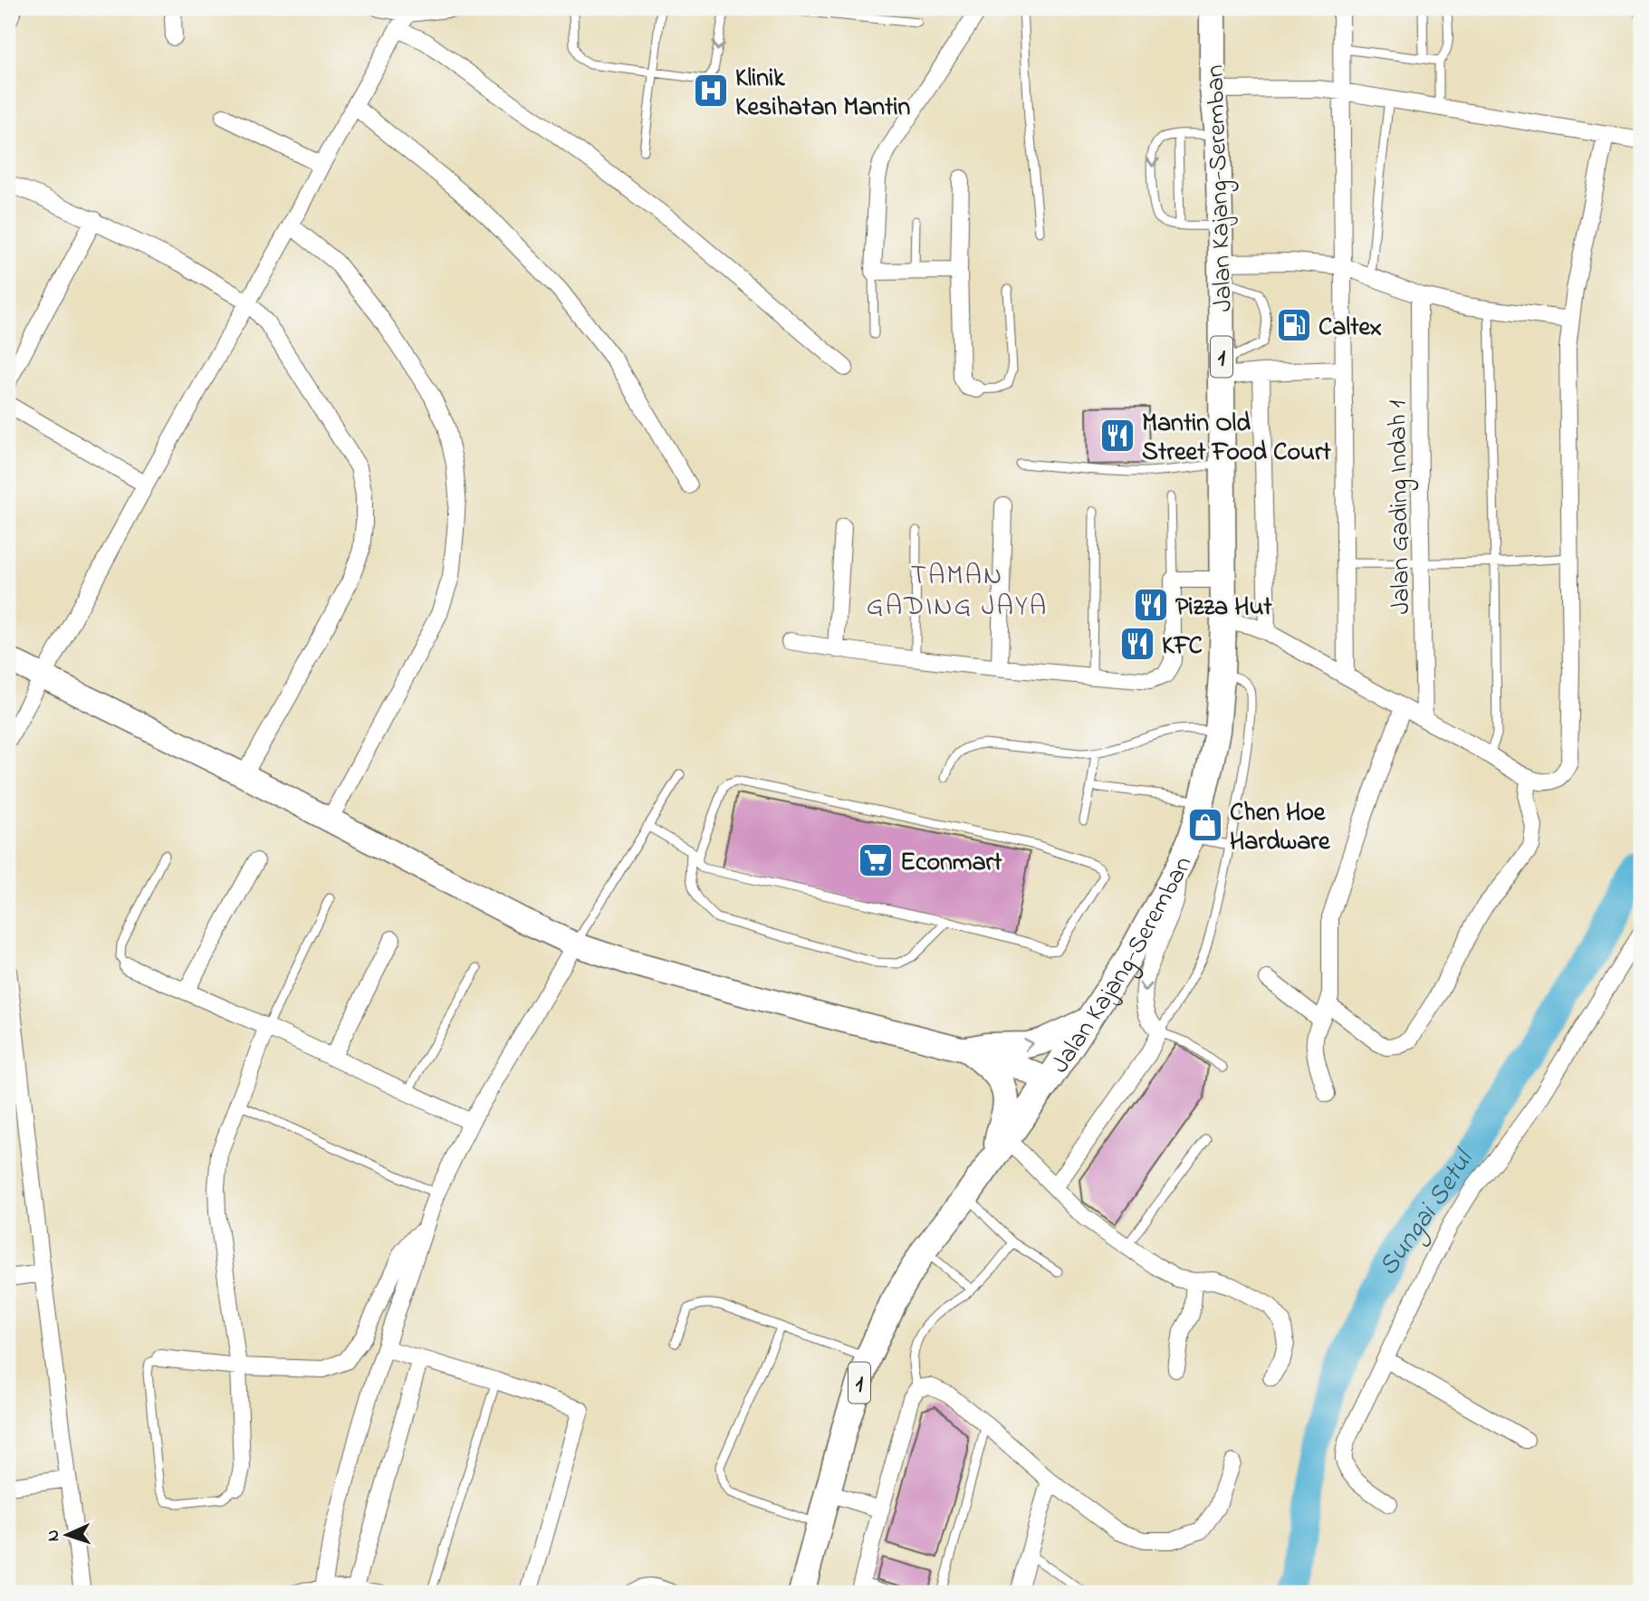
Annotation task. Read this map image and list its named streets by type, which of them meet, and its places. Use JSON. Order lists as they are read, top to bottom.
{
  "streets": {
    "main road": ["Jalan Kajang-Seremban", "1"],
    "street": ["Jalan Gading Indah 1"]
  },
  "districts": ["TAMAN GADING JAYA"],
  "water": ["Sungai Setul"],
  "places": {
    "hospital": ["Klinik Kesihatan Mantin"],
    "fuel station": ["Caltex"],
    "restaurant": ["Mantin Old Street Food Court", "Pizza Hut", "KFC"],
    "shop": ["Chen Hoe Hardware"],
    "supermarket": ["Econmart"]
  },
  "north": "left"
}
